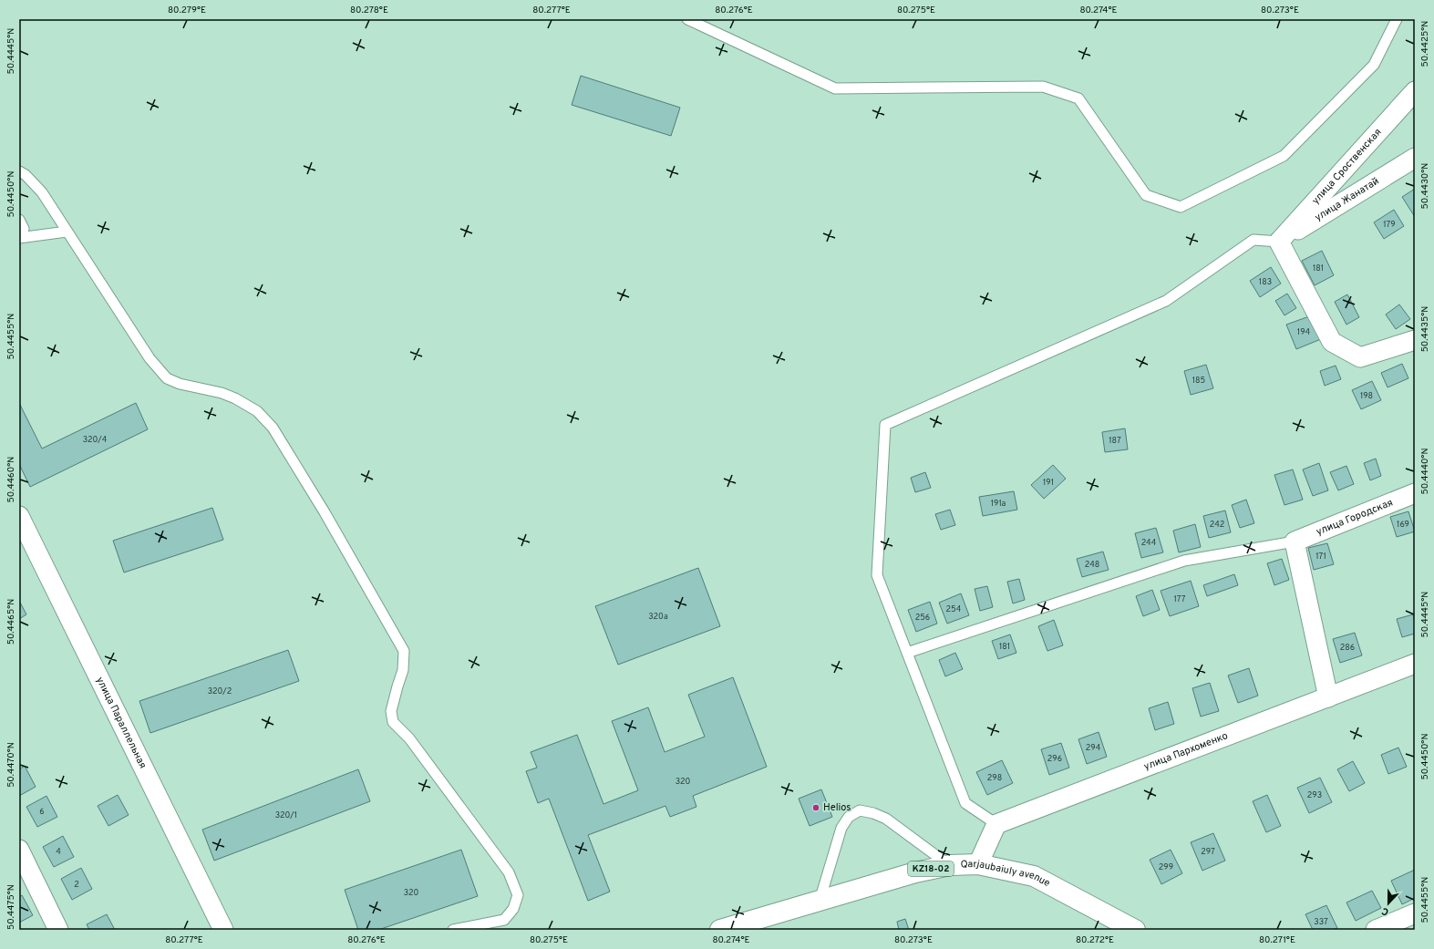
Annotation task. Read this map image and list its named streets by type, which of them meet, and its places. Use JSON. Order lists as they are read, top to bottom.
{
  "streets": {
    "highway": ["KZ18-02", "Qarjaubaiuly avenue"],
    "street": [
      "улица Сроственская",
      "улица Жанатай",
      "улица Городская",
      "улица Параллельная",
      "улица Пархоменко"
    ]
  },
  "crossings": [
    ["улица Сроственская", "улица Жанатай"]
  ],
  "places": ["Helios"],
  "house_numbers": [
    "179",
    "181",
    "183",
    "194",
    "185",
    "198",
    "320/4",
    "187",
    "191",
    "191а",
    "242",
    "169",
    "244",
    "171",
    "248",
    "177",
    "254",
    "320а",
    "256",
    "181",
    "286",
    "320/2",
    "294",
    "296",
    "298",
    "320",
    "293",
    "6",
    "320/1",
    "4",
    "297",
    "299",
    "2",
    "320",
    "337"
  ],
  "north": "bottom",
  "coordinates": [
    "80.279°E",
    "80.278°E",
    "80.277°E",
    "80.276°E",
    "80.275°E",
    "80.274°E",
    "80.273°E",
    "50.4425°N",
    "50.4445°N",
    "50.4430°N",
    "50.4450°N",
    "50.4435°N",
    "50.4455°N",
    "50.4440°N",
    "50.4460°N",
    "50.4465°N",
    "50.4470°N",
    "50.4475°N",
    "80.272°E",
    "80.271°E"
  ]
}
